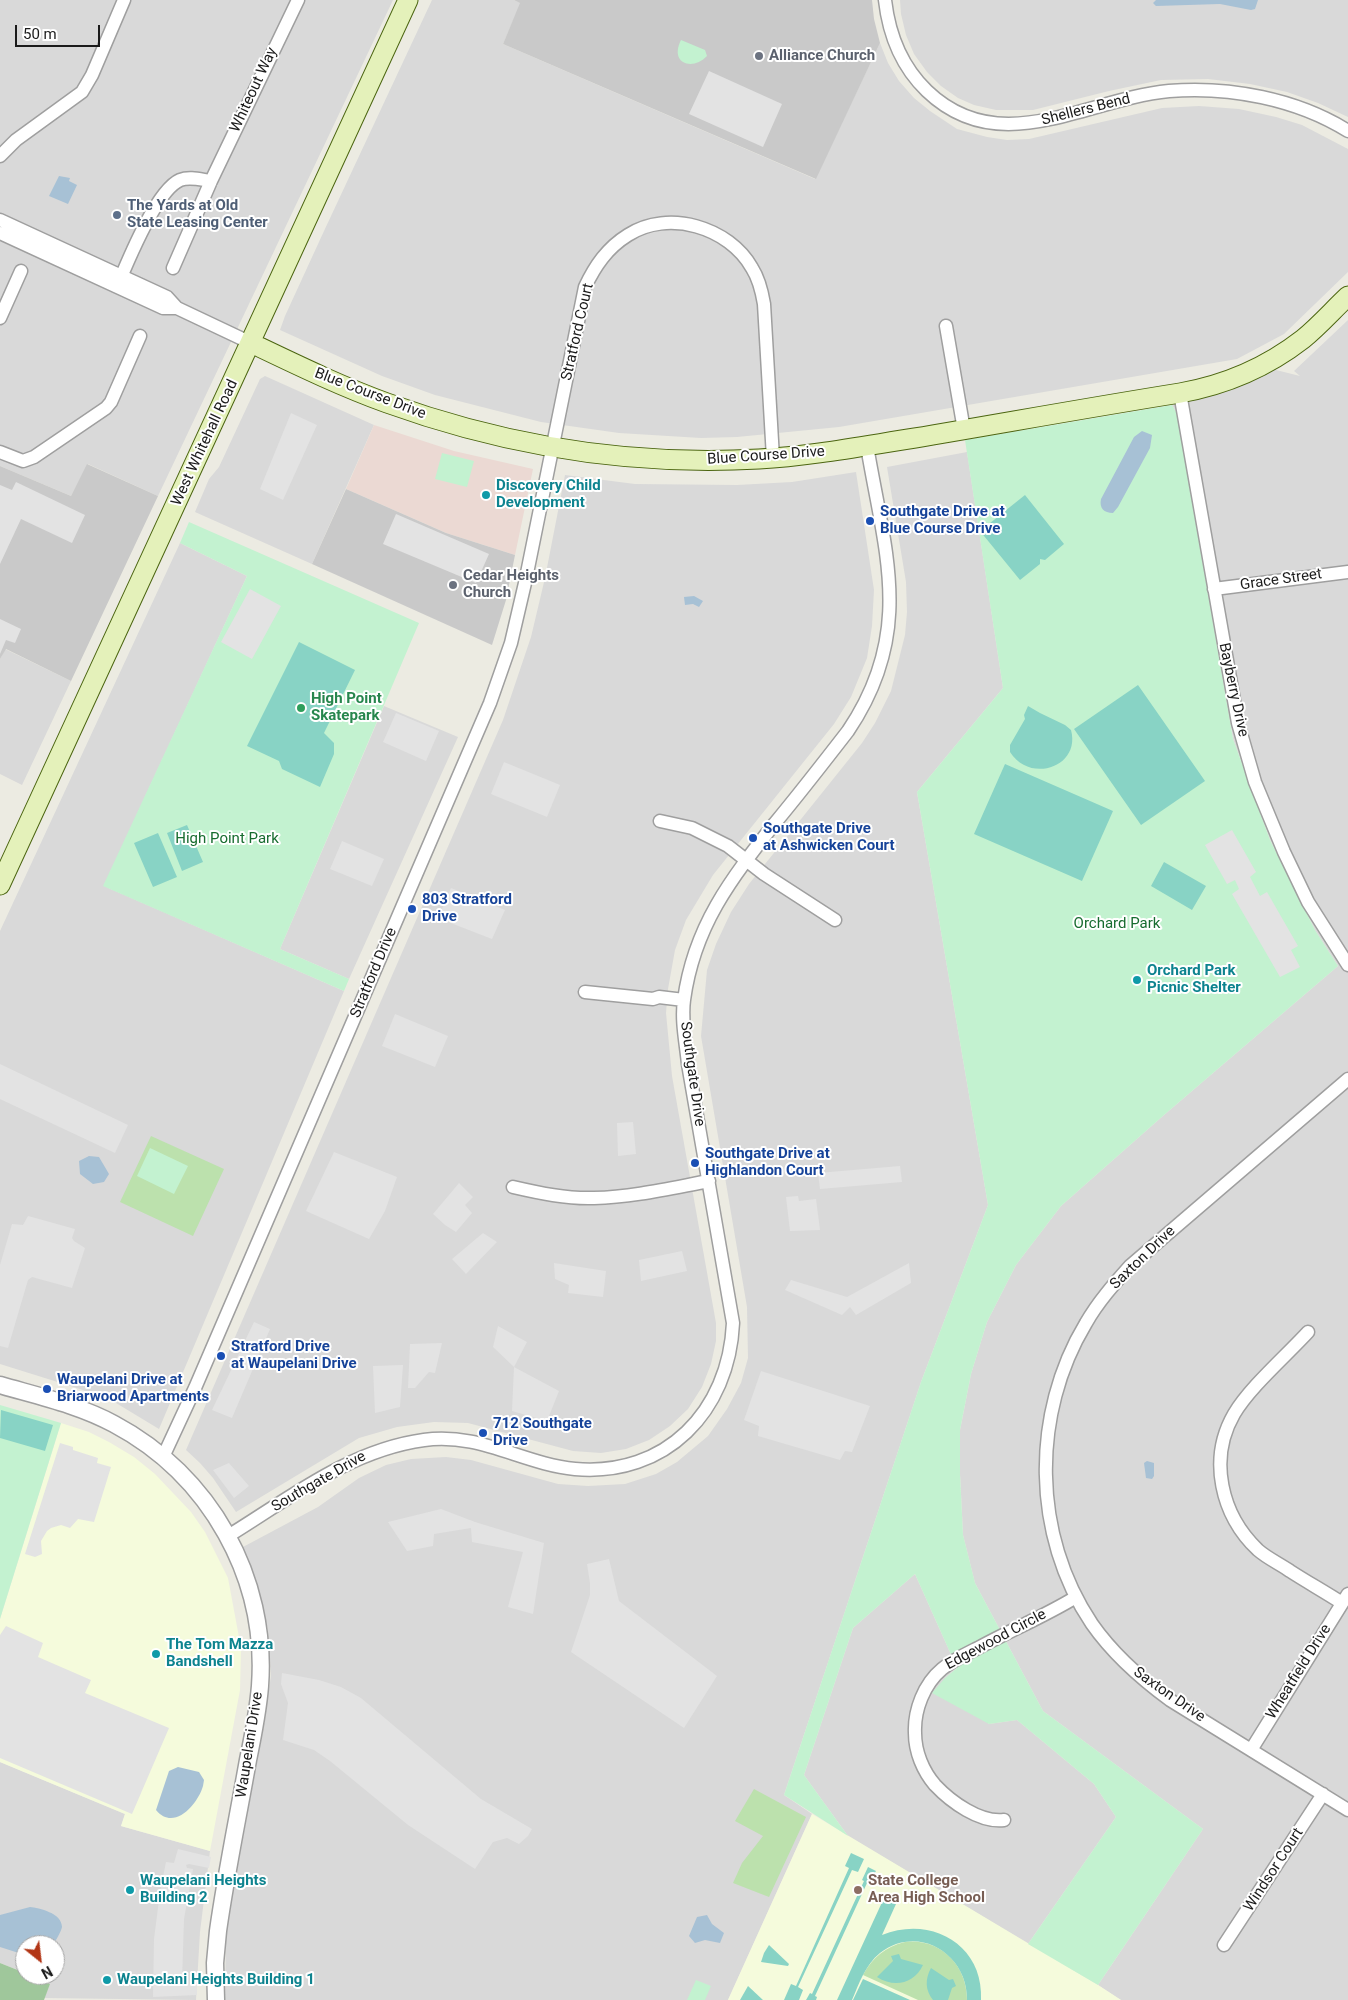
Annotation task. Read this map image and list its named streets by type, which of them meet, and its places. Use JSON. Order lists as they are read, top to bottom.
{
  "streets": {
    "main road": ["Blue Course Drive", "West Whitehall Road"],
    "street": [
      "Whiteout Way",
      "Shellers Bend",
      "Stratford Court",
      "Grace Street",
      "Bayberry Drive",
      "Stratford Drive",
      "Southgate Drive",
      "Saxton Drive",
      "Edgewood Circle",
      "Wheatfield Drive",
      "Waupelani Drive",
      "Windsor Court"
    ]
  },
  "crossings": [
    ["Stratford Court", "Blue Course Drive"],
    ["Stratford Court", "Stratford Drive"],
    ["Blue Course Drive", "West Whitehall Road"],
    ["Blue Course Drive", "Bayberry Drive"],
    ["Blue Course Drive", "Stratford Drive"],
    ["Blue Course Drive", "Southgate Drive"],
    ["Grace Street", "Bayberry Drive"],
    ["Stratford Drive", "Waupelani Drive"],
    ["Southgate Drive", "Waupelani Drive"],
    ["Saxton Drive", "Edgewood Circle"],
    ["Saxton Drive", "Wheatfield Drive"],
    ["Saxton Drive", "Windsor Court"]
  ],
  "parks": ["High Point Park", "Orchard Park"],
  "places": [
    "Alliance Church",
    "The Yards at Old State Leasing Center",
    "Discovery Child Development",
    "Southgate Drive at Blue Course Drive",
    "Cedar Heights Church",
    "High Point Skatepark",
    "Southgate Drive at Ashwicken Court",
    "803 Stratford Drive",
    "Orchard Park Picnic Shelter",
    "Southgate Drive at Highlandon Court",
    "Stratford Drive at Waupelani Drive",
    "Waupelani Drive at Briarwood Apartments",
    "712 Southgate Drive",
    "The Tom Mazza Bandshell",
    "Waupelani Heights Building 2",
    "State College Area High School",
    "Waupelani Heights Building 1"
  ],
  "scale_bar": "50 m",
  "north": "bottom right"
}
